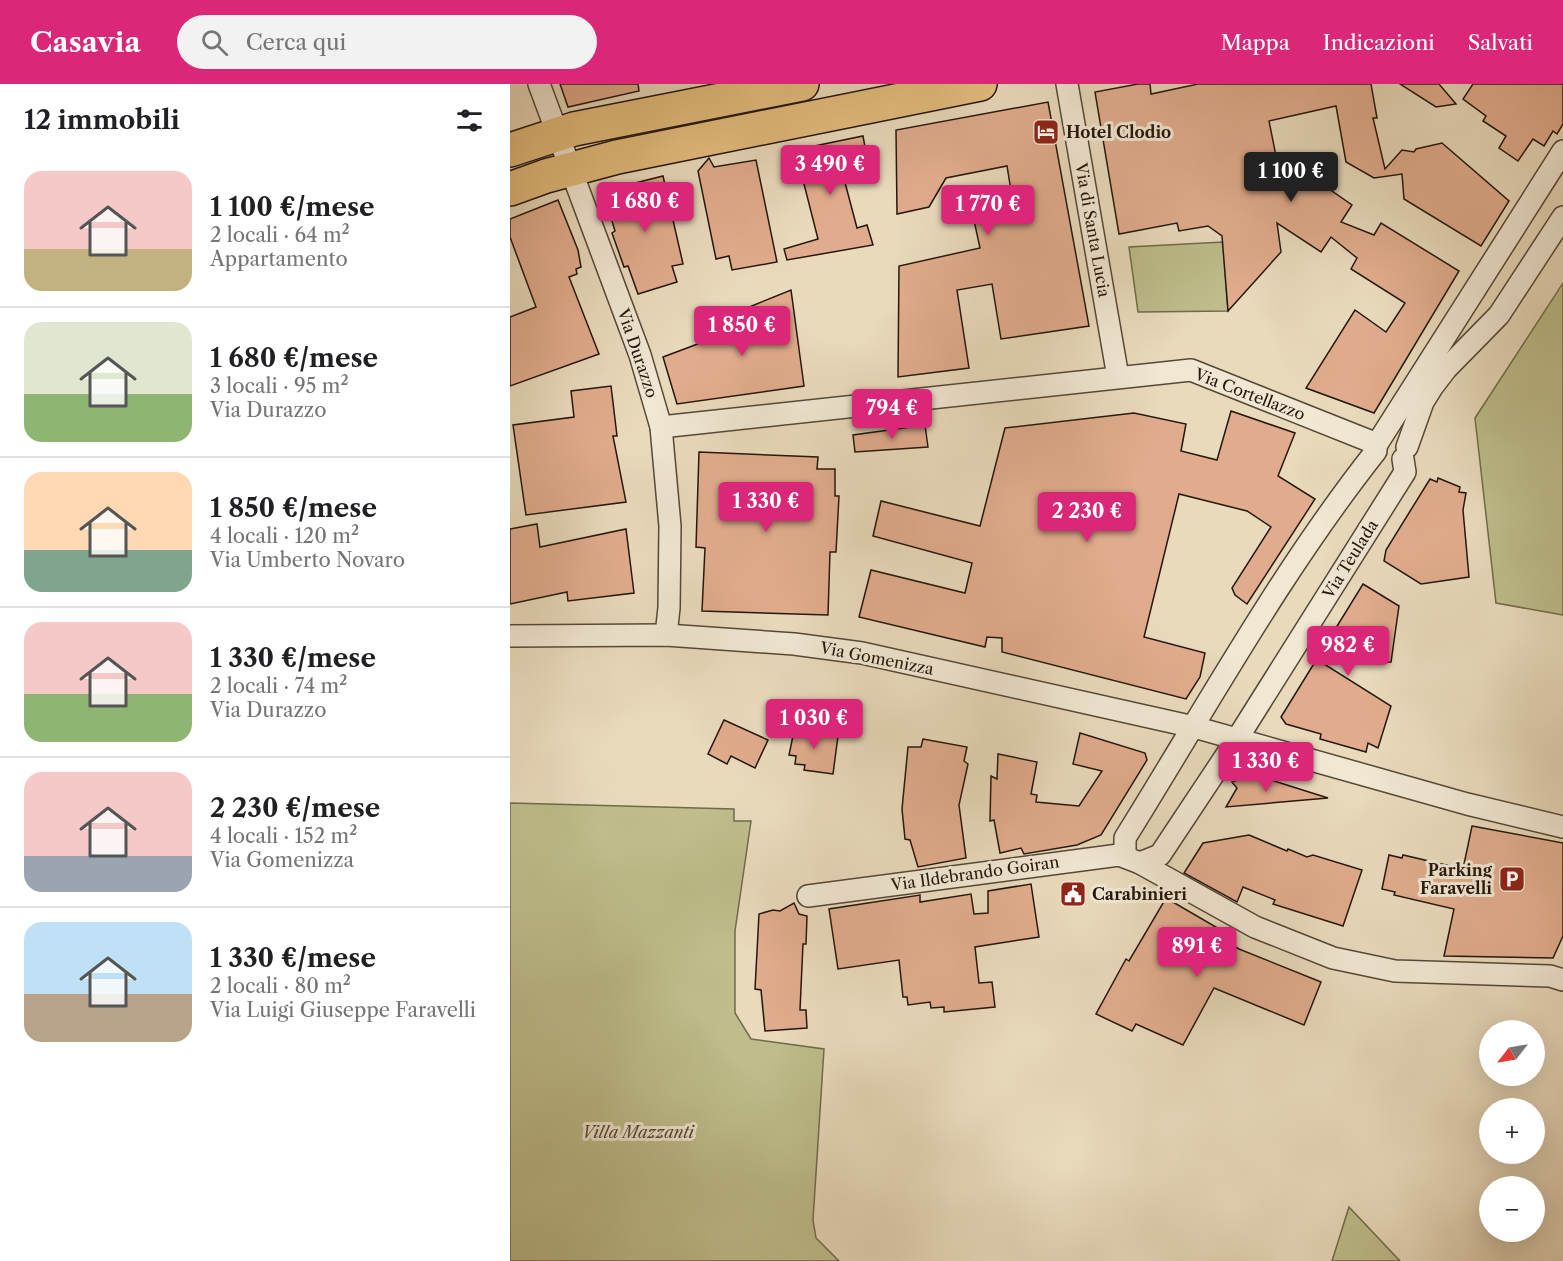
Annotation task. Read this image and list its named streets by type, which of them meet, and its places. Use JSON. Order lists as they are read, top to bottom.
{
  "streets": {
    "street": [
      "Via di Santa Lucia",
      "Via Durazzo",
      "Via Cortellazzo",
      "Via Teulada",
      "Via Gomenizza",
      "Via Ildebrando Goiran"
    ]
  },
  "crossings": [
    ["Via di Santa Lucia", "Via Cortellazzo"],
    ["Via Durazzo", "Via Cortellazzo"],
    ["Via Durazzo", "Via Gomenizza"],
    ["Via Cortellazzo", "Via Teulada"],
    ["Via Teulada", "Via Gomenizza"],
    ["Via Teulada", "Via Ildebrando Goiran"]
  ],
  "parks": ["Villa Mazzanti"],
  "places": {
    "hotel": ["Hotel Clodio"],
    "parking": ["Parking Faravelli"],
    "public building": ["Carabinieri"]
  },
  "north": "bottom left",
  "page": {
    "header": "Casavia",
    "search": "Cerca qui",
    "nav": ["Mappa", "Indicazioni", "Salvati"],
    "heading": "12 immobili",
    "price": [
      "3 490 €",
      "1 100 €",
      "1 680 €",
      "1 770 €",
      "1 850 €",
      "794 €",
      "1 330 €",
      "2 230 €",
      "982 €",
      "1 030 €",
      "1 330 €",
      "891 €"
    ],
    "list": [
      {
        "name": "1 100 €/mese",
        "note": "2 locali · 64 m² · Appartamento"
      },
      {
        "name": "1 680 €/mese",
        "note": "3 locali · 95 m² · Via Durazzo"
      },
      {
        "name": "1 850 €/mese",
        "note": "4 locali · 120 m² · Via Umberto Novaro"
      },
      {
        "name": "1 330 €/mese",
        "note": "2 locali · 74 m² · Via Durazzo"
      },
      {
        "name": "2 230 €/mese",
        "note": "4 locali · 152 m² · Via Gomenizza"
      },
      {
        "name": "1 330 €/mese",
        "note": "2 locali · 80 m² · Via Luigi Giuseppe Faravelli"
      }
    ],
    "map_buttons": ["+", "−"]
  }
}
